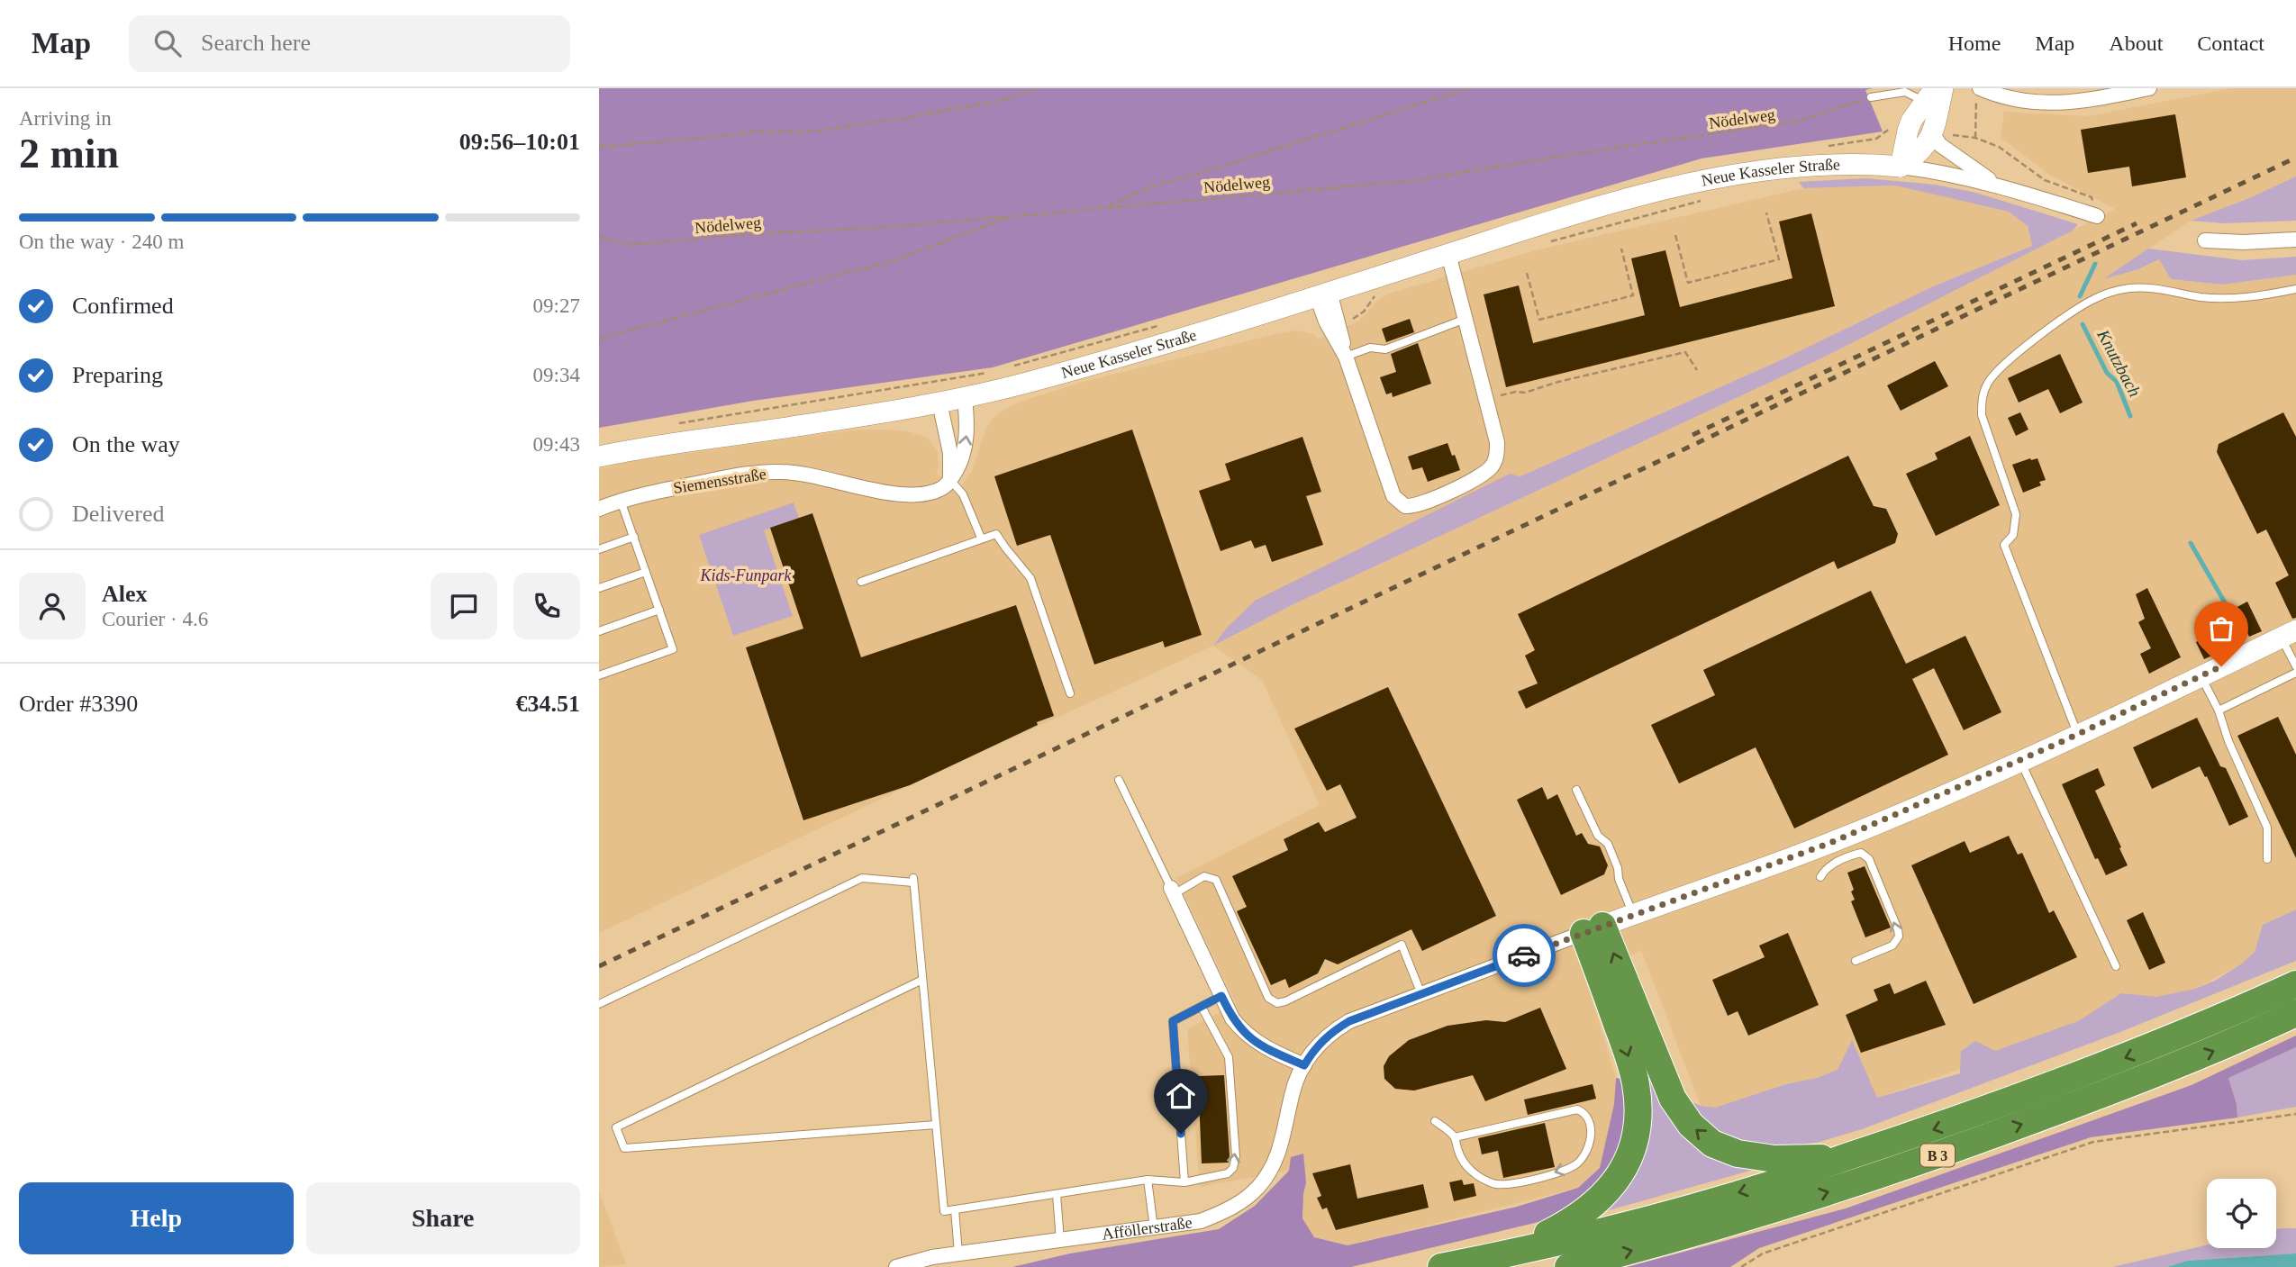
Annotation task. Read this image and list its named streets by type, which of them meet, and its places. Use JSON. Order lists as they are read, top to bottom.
{
  "streets": {
    "highway": ["B 3"],
    "main road": ["Neue Kasseler Straße", "Afföllerstraße"],
    "street": ["Siemensstraße"],
    "path": ["Nödelweg"]
  },
  "water": ["Knutzbach"],
  "parks": ["Kids-Funpark"],
  "page": {
    "header": "Map",
    "search": "Search here",
    "nav": [
      "Home",
      "Map",
      "About",
      "Contact"
    ],
    "heading": ["2 min", "Arriving in", "09:56–10:01"],
    "panel": [
      "Alex",
      "Courier · 4.6",
      "Order #3390",
      "€34.51"
    ],
    "bar": "On the way · 240 m",
    "list": [
      ["Confirmed", "09:27"],
      ["Preparing", "09:34"],
      ["On the way", "09:43"],
      "Delivered"
    ],
    "buttons": ["Help", "Share"]
  }
}
